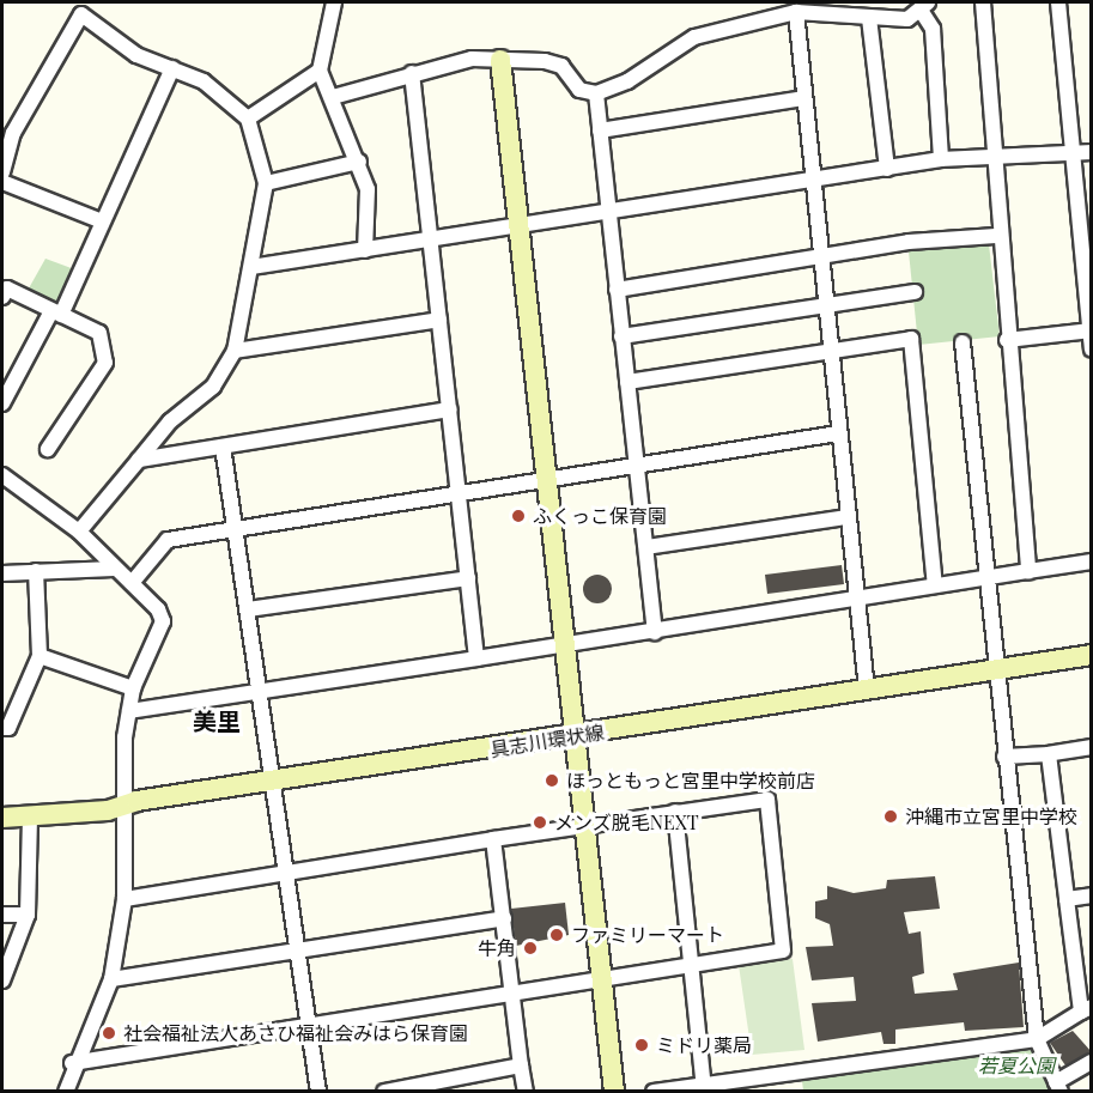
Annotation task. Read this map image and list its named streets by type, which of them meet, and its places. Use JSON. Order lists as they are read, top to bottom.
{
  "streets": {
    "main road": ["具志川環状線"]
  },
  "districts": ["美里"],
  "parks": ["若夏公園"],
  "places": [
    "ふくっこ保育園",
    "ほっともっと宮里中学校前店",
    "沖縄市立宮里中学校",
    "メンズ脱毛NEXT",
    "ファミリーマート",
    "牛角",
    "社会福祉法人あさひ福祉会みはら保育園",
    "ミドリ薬局"
  ]
}
